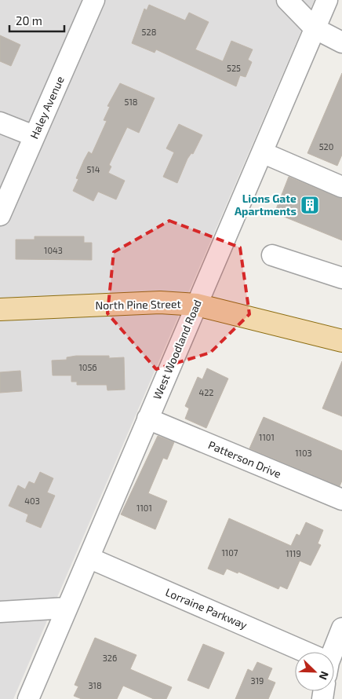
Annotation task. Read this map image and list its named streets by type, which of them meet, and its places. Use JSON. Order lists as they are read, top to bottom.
{
  "streets": {
    "main road": ["North Pine Street"],
    "street": [
      "Haley Avenue",
      "West Woodland Road",
      "Patterson Drive",
      "Lorraine Parkway"
    ]
  },
  "crossings": [
    ["North Pine Street", "West Woodland Road"],
    ["West Woodland Road", "Patterson Drive"],
    ["West Woodland Road", "Lorraine Parkway"]
  ],
  "places": {
    "building": ["Lions Gate Apartments"]
  },
  "house_numbers": [
    "528",
    "525",
    "518",
    "520",
    "514",
    "1043",
    "1056",
    "422",
    "1101",
    "1103",
    "403",
    "1101",
    "1107",
    "1119",
    "326",
    "319",
    "318"
  ],
  "scale_bar": "20 m",
  "north": "bottom right"
}
